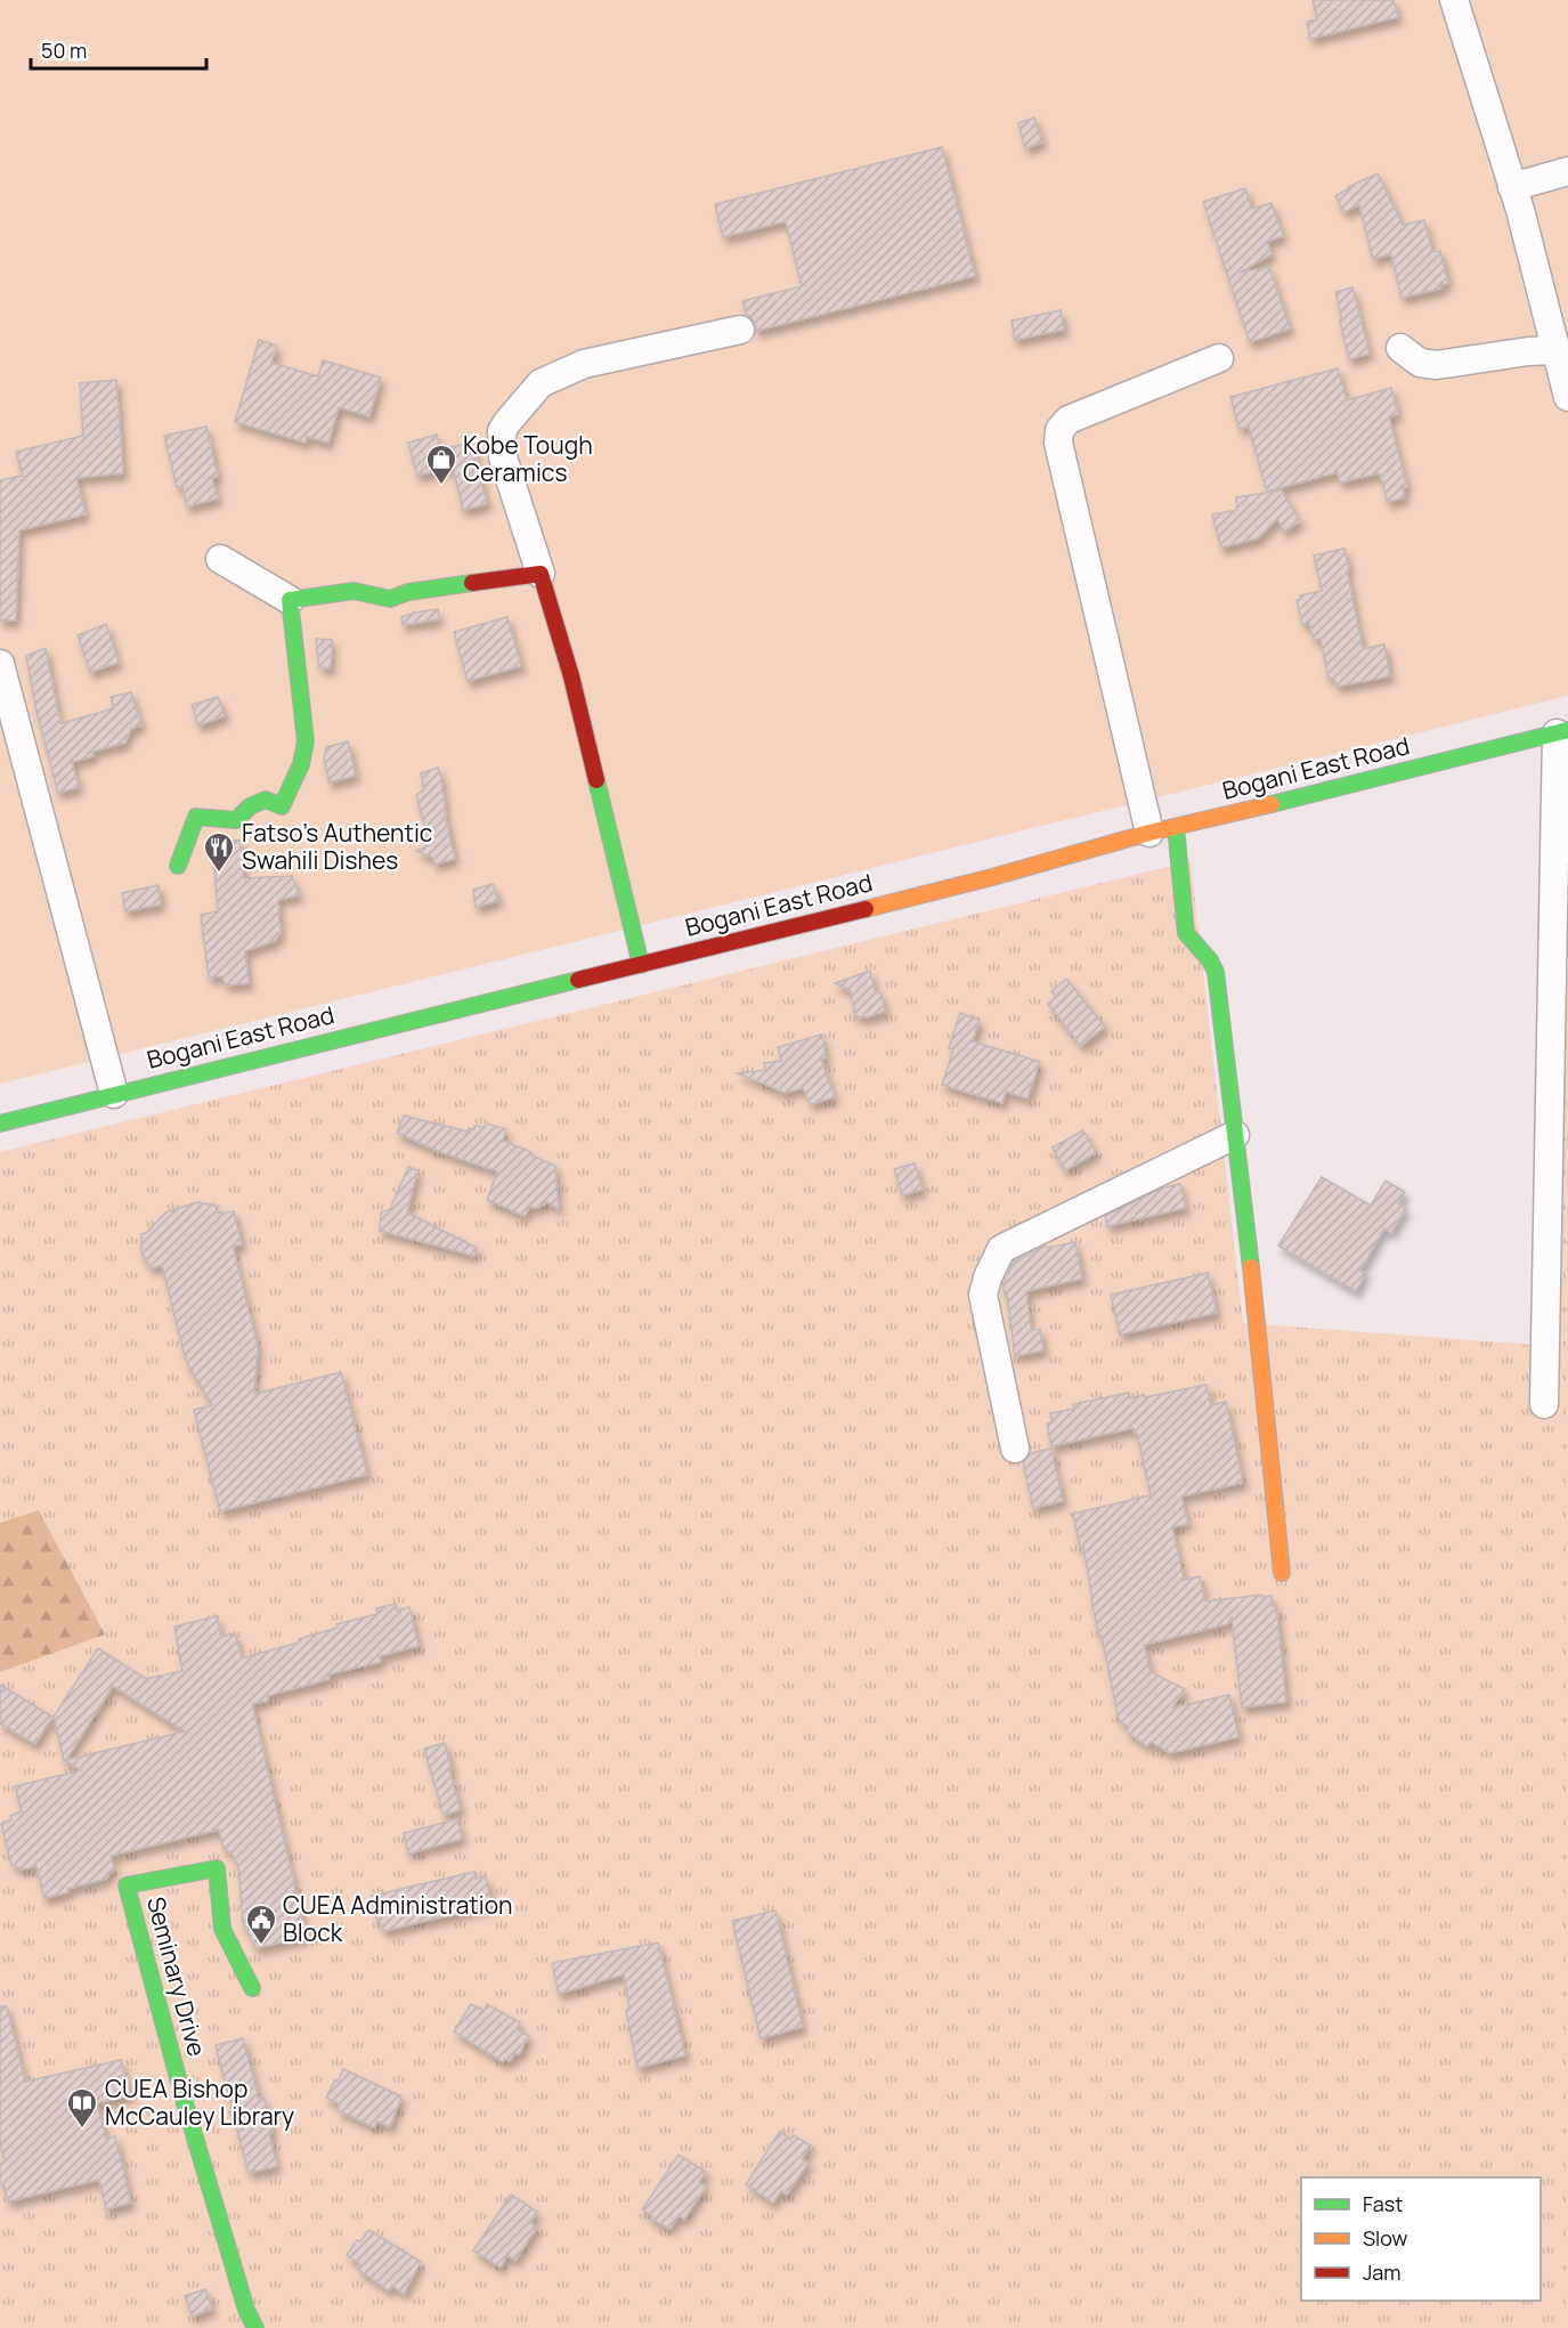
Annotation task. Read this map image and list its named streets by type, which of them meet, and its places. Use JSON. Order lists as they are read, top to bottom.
{
  "streets": {
    "street": ["Bogani East Road", "Seminary Drive"]
  },
  "places": {
    "shop": ["Kobe Tough Ceramics"],
    "restaurant": ["Fatso's Authentic Swahili Dishes"],
    "public building": ["CUEA Administration Block"],
    "library": ["CUEA Bishop McCauley Library"]
  },
  "legend": ["Fast", "Slow", "Jam"],
  "scale_bar": "50 m"
}
